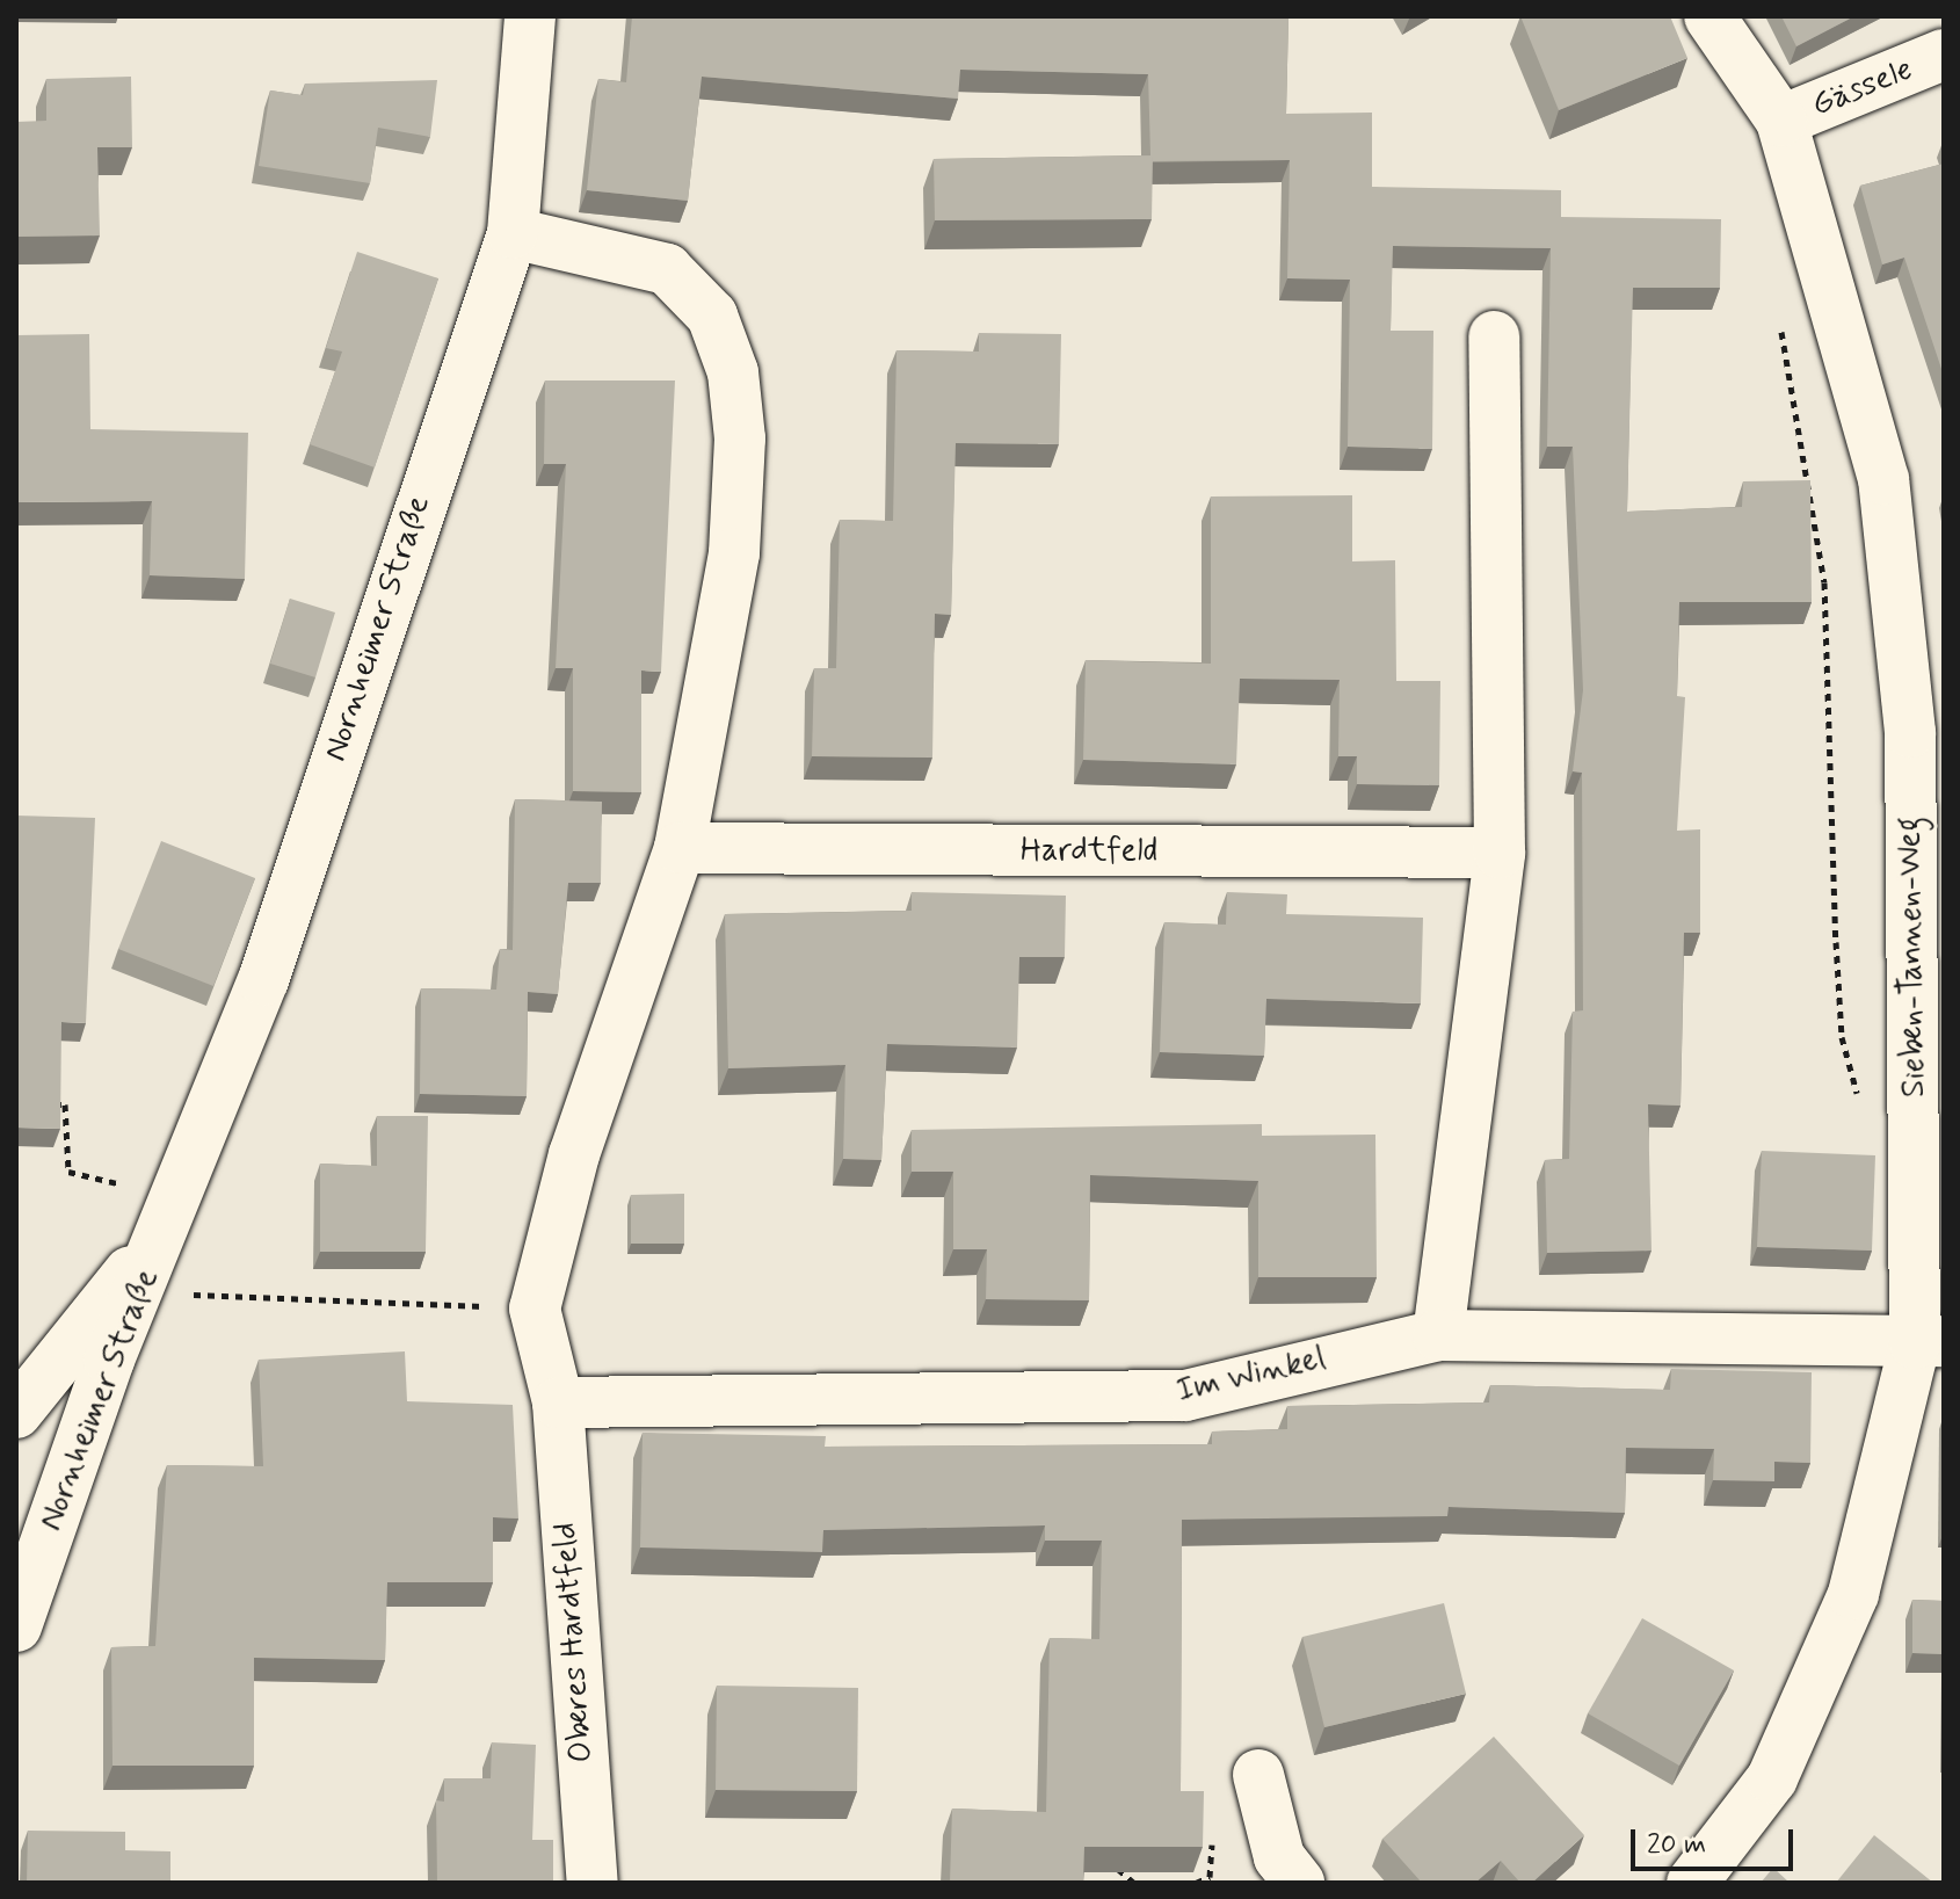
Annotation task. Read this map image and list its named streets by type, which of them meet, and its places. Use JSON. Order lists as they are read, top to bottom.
{
  "streets": {
    "street": [
      "Gässele",
      "Nornheimer Straße",
      "Hardtfeld",
      "Sieben-Tannen-Weg",
      "Im Winkel",
      "Oberes Hardtfeld"
    ]
  },
  "crossings": [
    ["Gässele", "Sieben-Tannen-Weg"],
    ["Sieben-Tannen-Weg", "Im Winkel"],
    ["Im Winkel", "Oberes Hardtfeld"]
  ],
  "scale_bar": "20 m"
}
